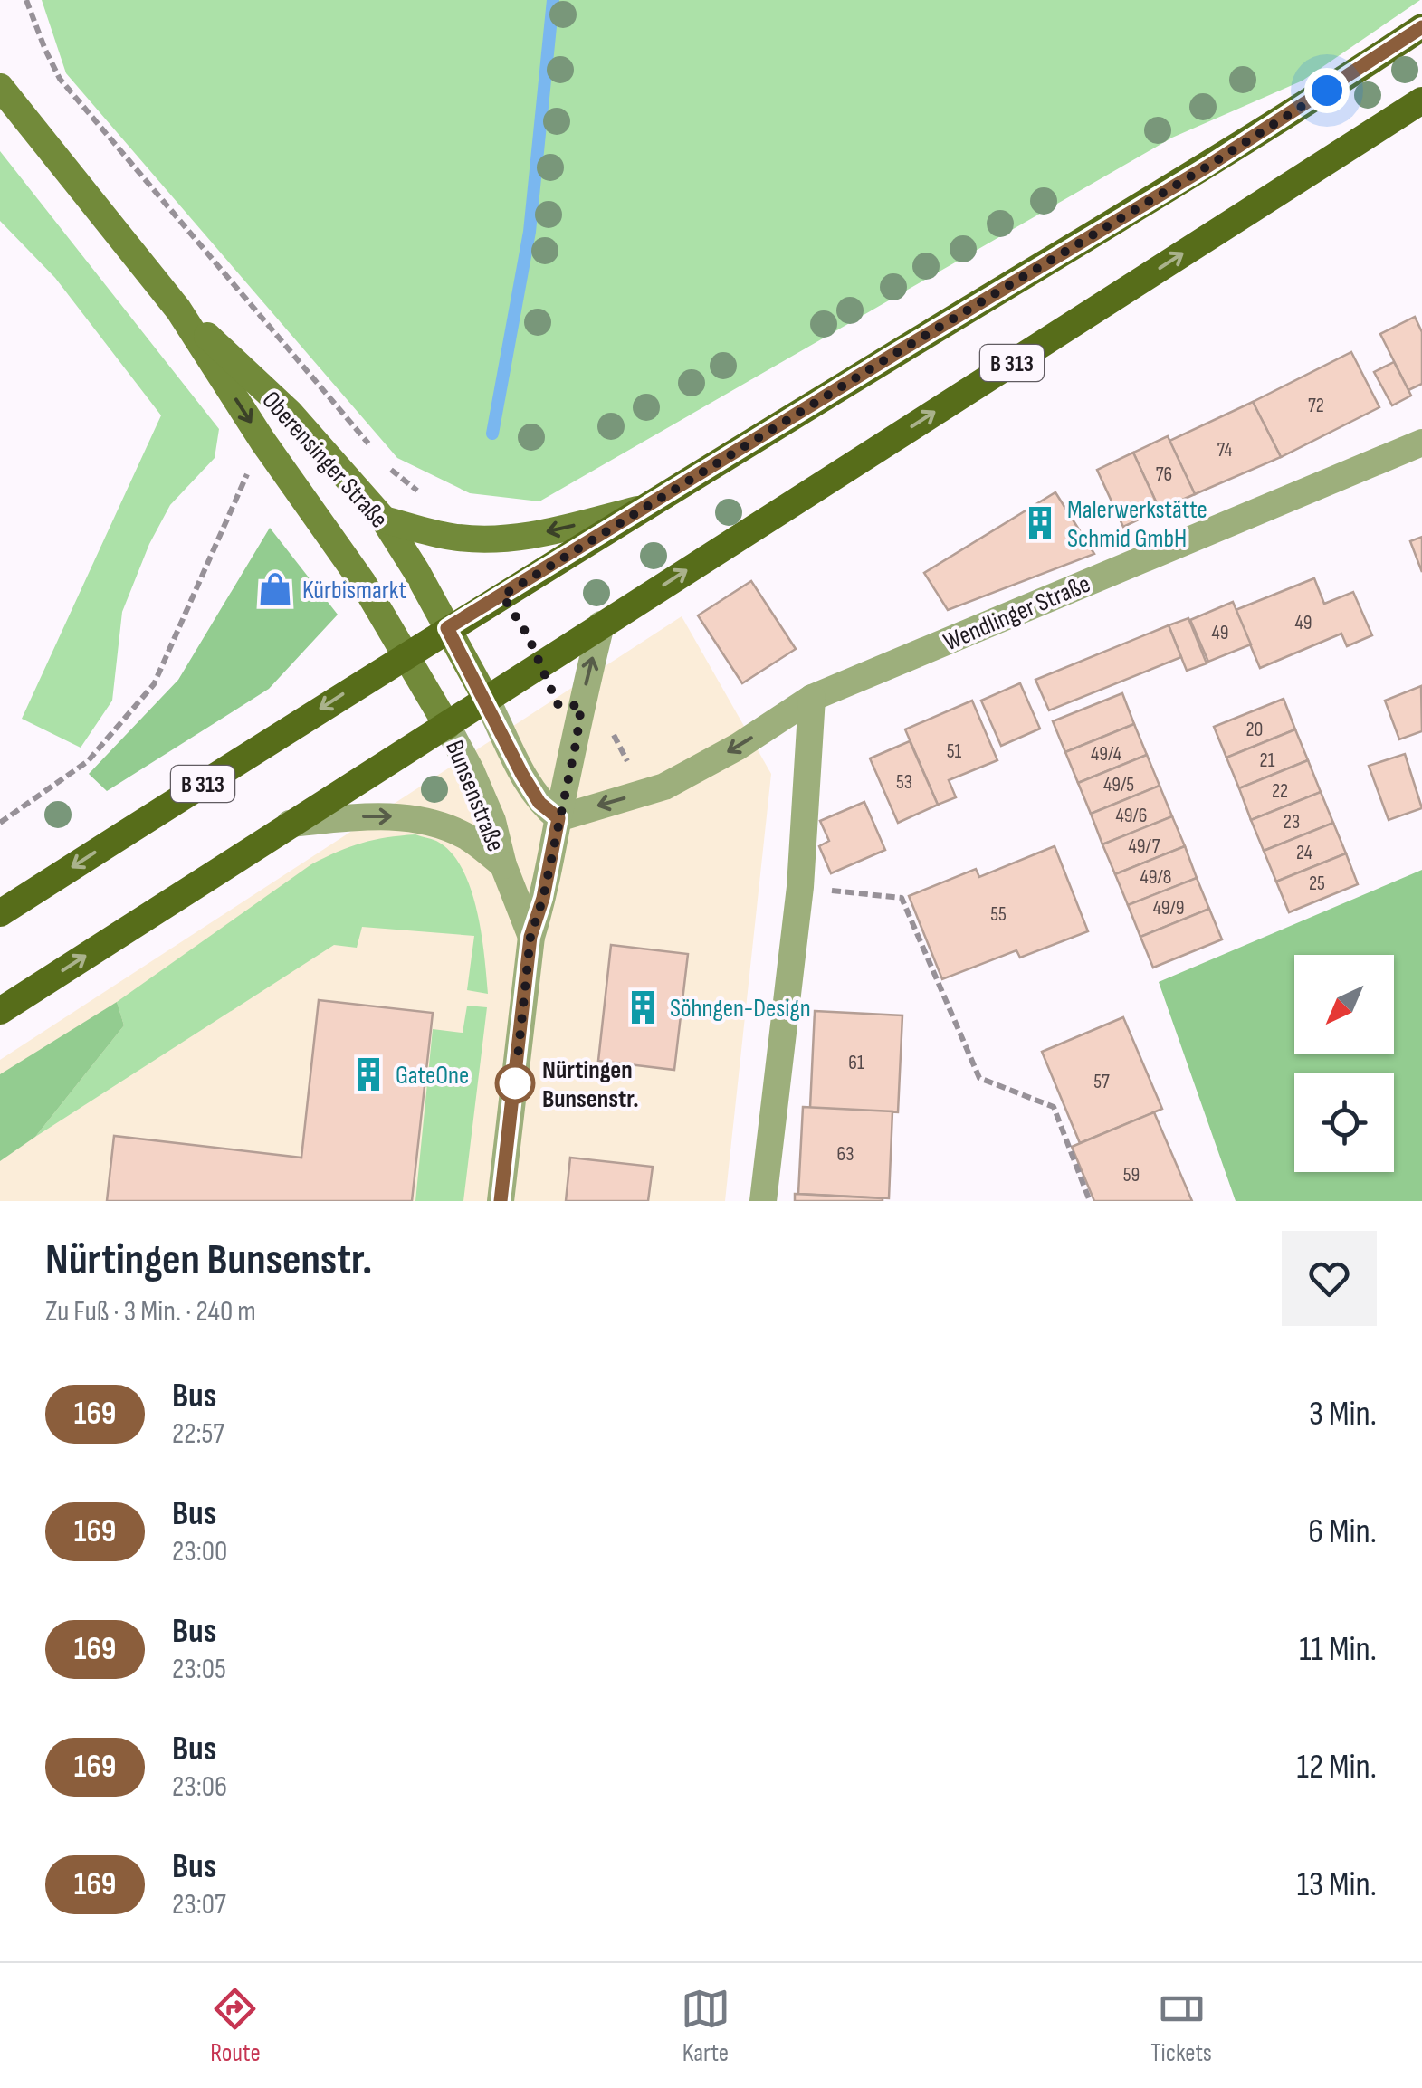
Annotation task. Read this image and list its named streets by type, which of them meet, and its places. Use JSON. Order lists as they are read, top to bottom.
{
  "streets": {
    "main road": ["B 313"],
    "street": ["Oberensinger Straße", "Wendlinger Straße", "Bunsenstraße"]
  },
  "crossings": [
    ["B 313", "Oberensinger Straße"],
    ["B 313", "Bunsenstraße"],
    ["Oberensinger Straße", "Bunsenstraße"],
    ["Wendlinger Straße", "Bunsenstraße"]
  ],
  "places": {
    "building": ["Malerwerkstätte Schmid GmbH", "Söhngen-Design", "GateOne"],
    "shop": ["Kürbismarkt"],
    "other": ["Nürtingen Bunsenstr."]
  },
  "lines": ["bus line 169"],
  "house_numbers": [
    "72",
    "74",
    "76",
    "49",
    "49",
    "20",
    "51",
    "49/4",
    "21",
    "53",
    "49/5",
    "22",
    "49/6",
    "23",
    "49/7",
    "24",
    "49/8",
    "25",
    "49/9",
    "55",
    "61",
    "57",
    "63",
    "59"
  ],
  "north": "bottom left",
  "page": {
    "heading": ["Nürtingen Bunsenstr.", "Zu Fuß · 3 Min. · 240 m"],
    "list": [
      {
        "mark": "169",
        "name": "Bus",
        "note": "22:57",
        "value": "3 Min."
      },
      {
        "mark": "169",
        "name": "Bus",
        "note": "23:00",
        "value": "6 Min."
      },
      {
        "mark": "169",
        "name": "Bus",
        "note": "23:05",
        "value": "11 Min."
      },
      {
        "mark": "169",
        "name": "Bus",
        "note": "23:06",
        "value": "12 Min."
      },
      {
        "mark": "169",
        "name": "Bus",
        "note": "23:07",
        "value": "13 Min."
      }
    ],
    "tabs": ["Route", "Karte", "Tickets"]
  }
}
